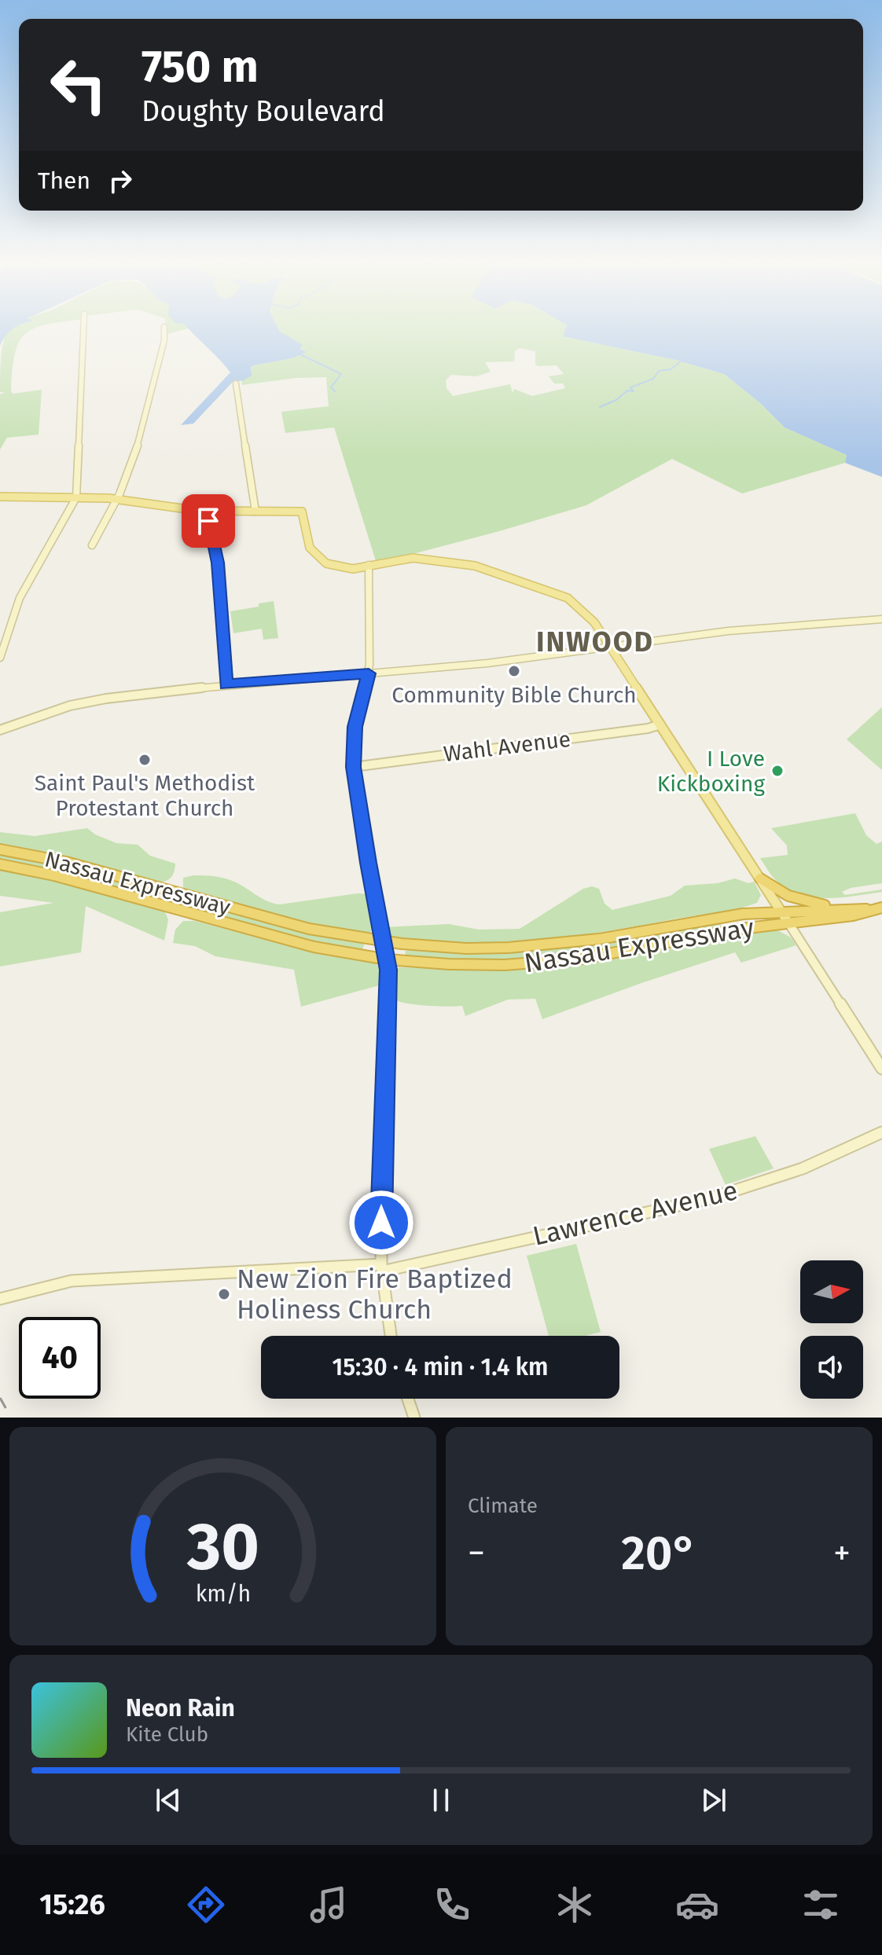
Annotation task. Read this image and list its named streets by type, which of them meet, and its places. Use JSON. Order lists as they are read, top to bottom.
{
  "streets": {
    "highway": ["Nassau Expressway"],
    "street": ["Wahl Avenue", "Lawrence Avenue"]
  },
  "districts": ["INWOOD"],
  "places": [
    "Community Bible Church",
    "Saint Paul's Methodist Protestant Church",
    "I Love Kickboxing",
    "New Zion Fire Baptized Holiness Church"
  ],
  "north": "right",
  "page": {
    "turn": ["750 m", "Doughty Boulevard"],
    "then": "Then",
    "limit": "40",
    "trip": "15:30 · 4 min · 1.4 km",
    "tile": "Climate",
    "heat": ["−", "20°", "+"],
    "song": ["Neon Rain", "Kite Club"],
    "tabs": "15:26",
    "gauge": ["30", "km/h"]
  }
}
